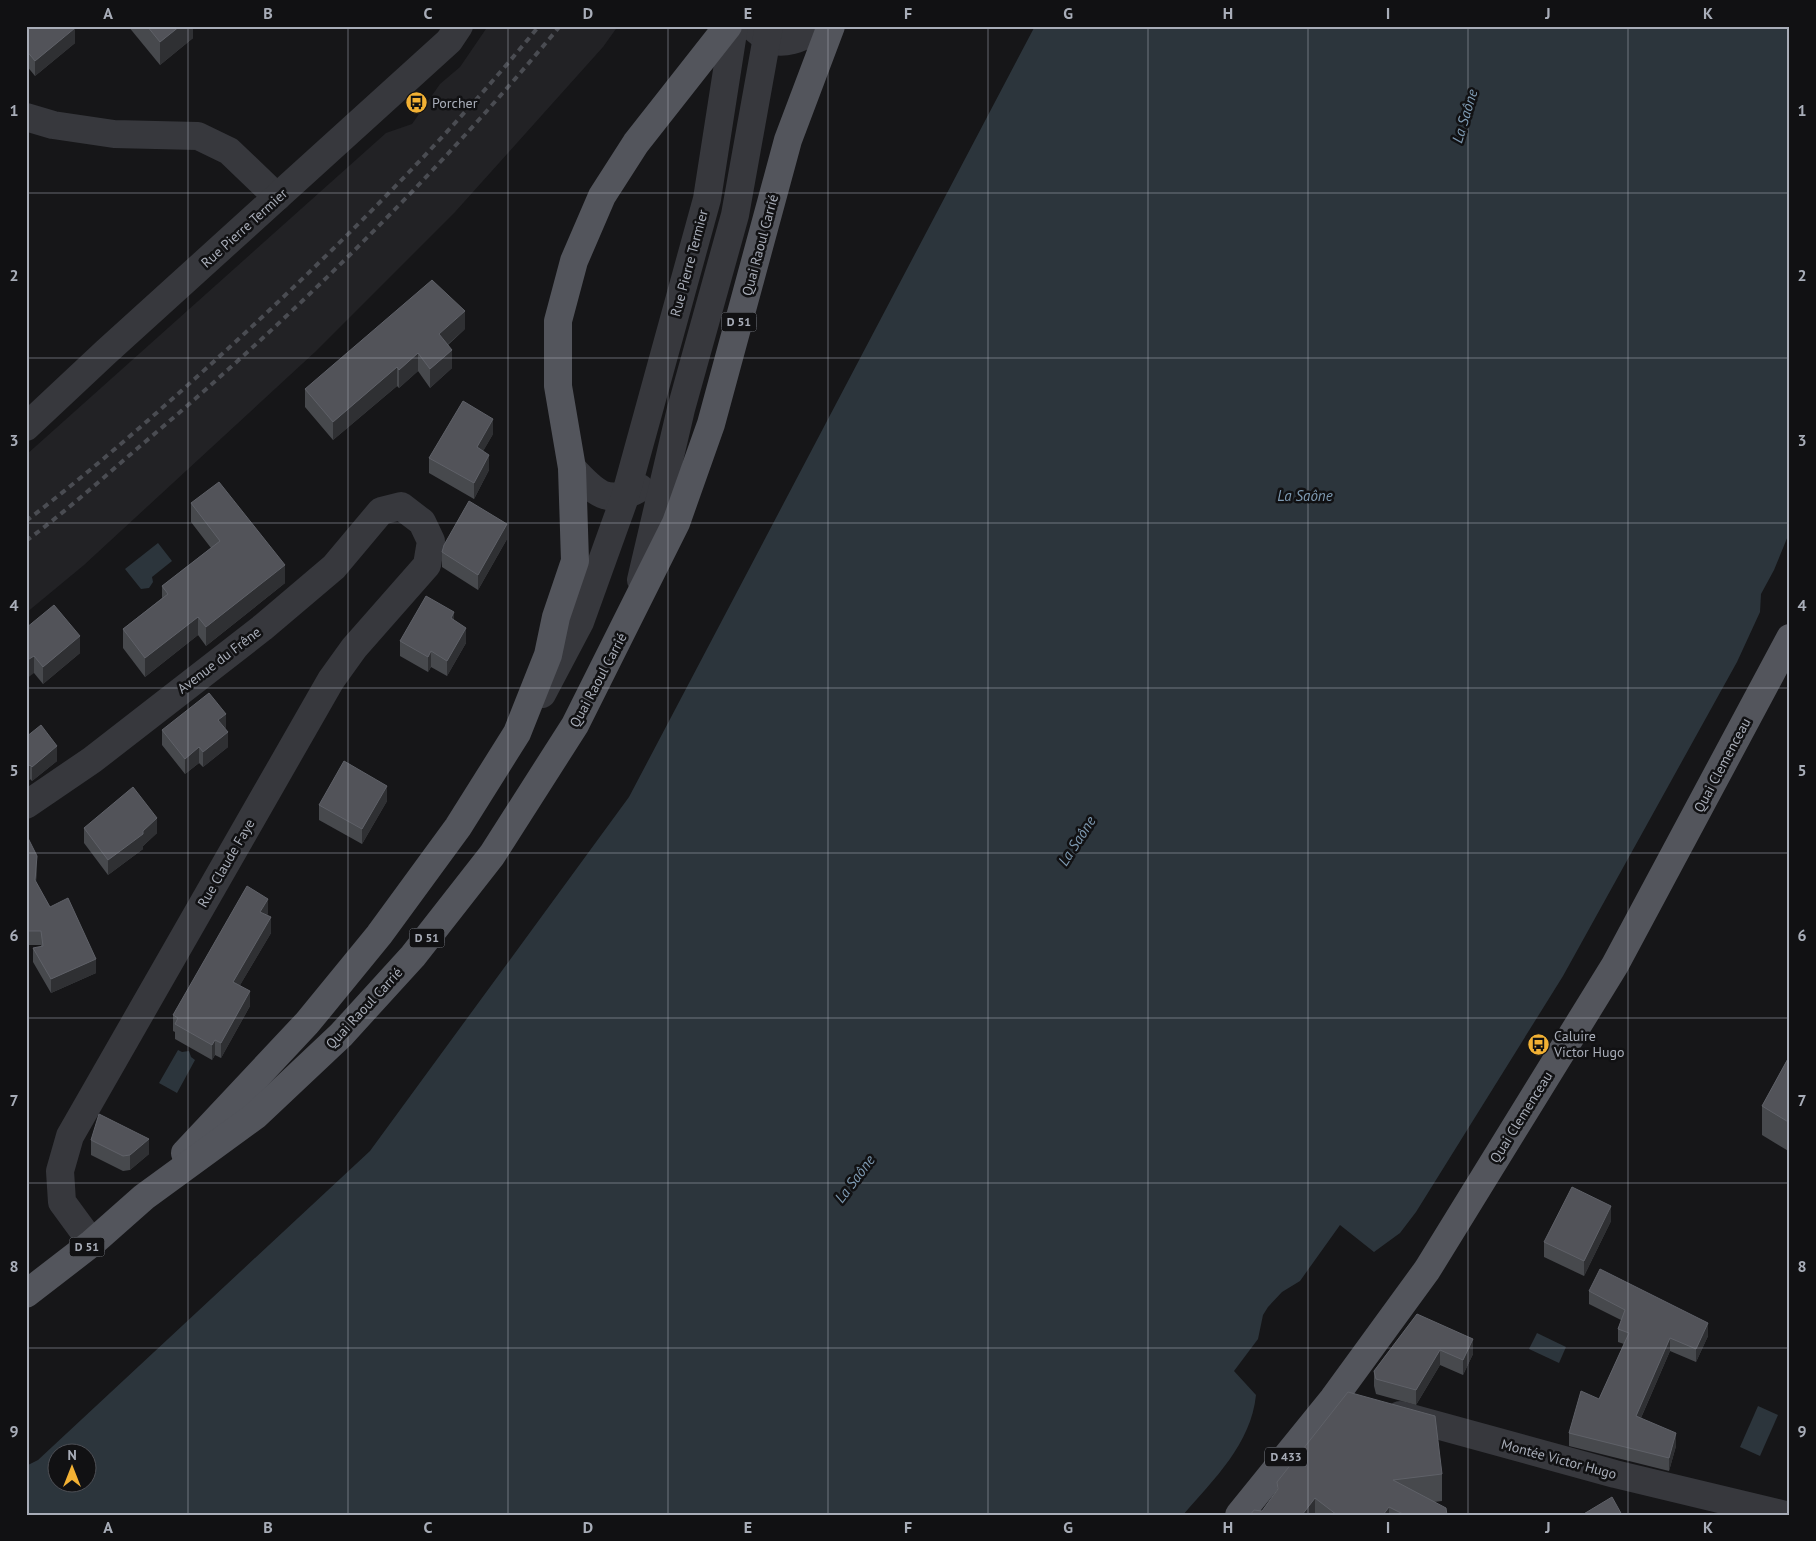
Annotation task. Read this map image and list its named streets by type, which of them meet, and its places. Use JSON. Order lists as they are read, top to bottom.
{
  "streets": {
    "main road": [
      "Quai Raoul Carrié",
      "D 51",
      "Quai Clemenceau",
      "D 433"
    ],
    "street": [
      "Rue Pierre Termier",
      "Avenue du Frêne",
      "Rue Claude Faye",
      "Montée Victor Hugo"
    ]
  },
  "crossings": [
    ["Rue Pierre Termier", "Quai Raoul Carrié"],
    ["Quai Raoul Carrié", "Rue Claude Faye"],
    ["Avenue du Frêne", "Rue Claude Faye"],
    ["Quai Clemenceau", "Montée Victor Hugo"]
  ],
  "water": ["La Saône"],
  "places": {
    "bus stop": ["Porcher", "Caluire Victor Hugo"]
  },
  "north": "top",
  "grid": {
    "columns": [
      "A",
      "B",
      "C",
      "D",
      "E",
      "F",
      "G",
      "H",
      "I",
      "J",
      "K"
    ],
    "rows": [
      "1",
      "2",
      "3",
      "4",
      "5",
      "6",
      "7",
      "8",
      "9"
    ]
  }
}
